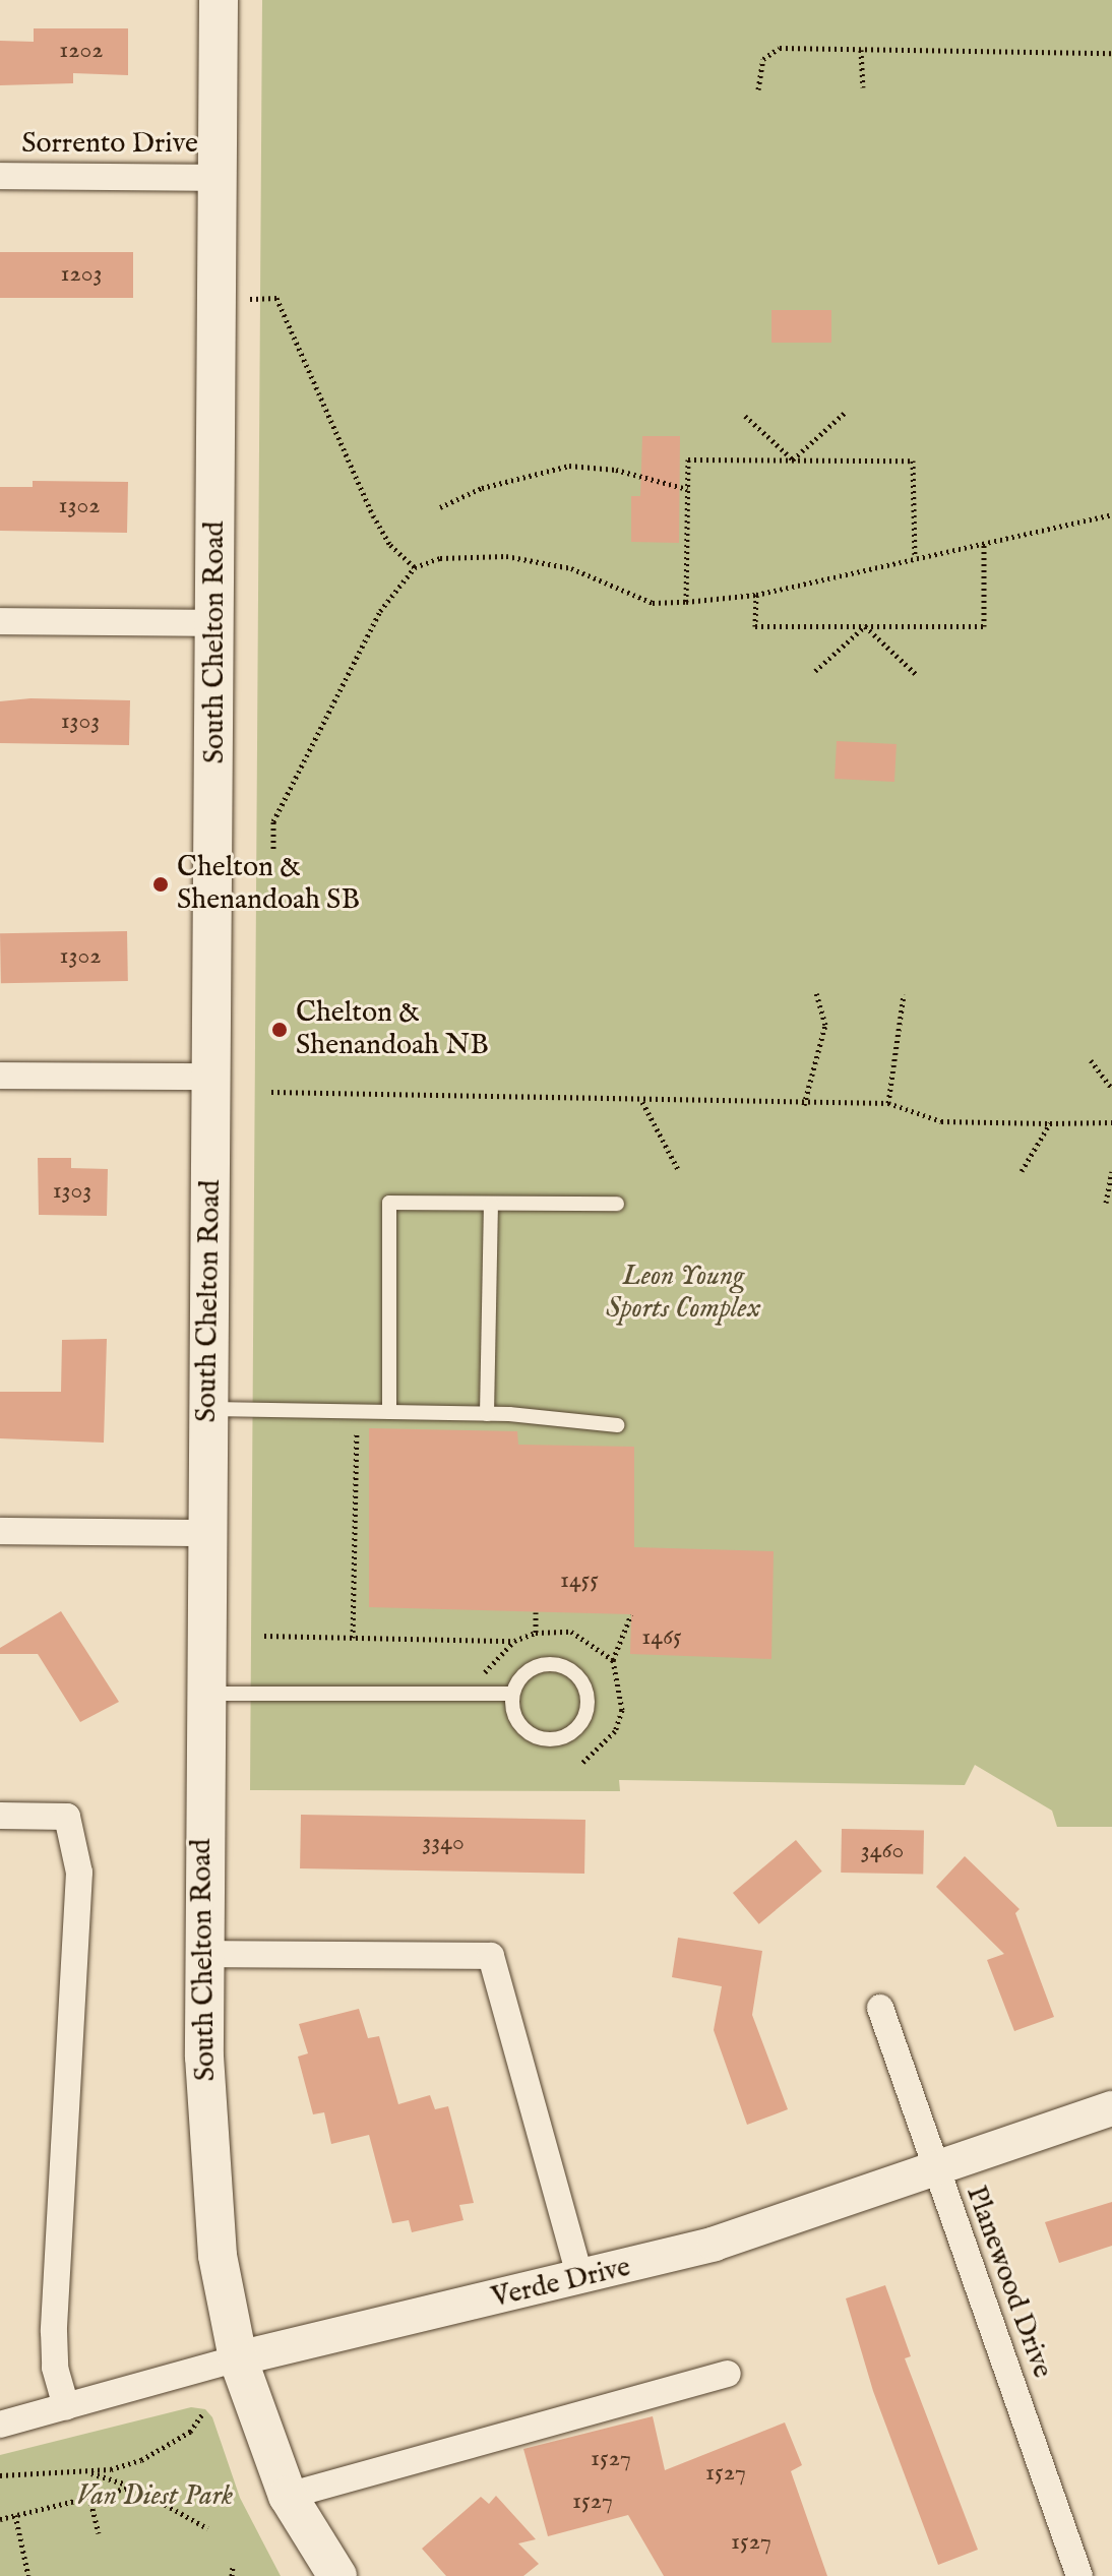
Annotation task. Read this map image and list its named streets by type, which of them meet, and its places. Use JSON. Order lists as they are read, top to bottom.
{
  "streets": {
    "main road": ["South Chelton Road"],
    "street": ["Sorrento Drive", "Planewood Drive", "Verde Drive"]
  },
  "crossings": [
    ["Sorrento Drive", "South Chelton Road"],
    ["South Chelton Road", "Verde Drive"],
    ["Planewood Drive", "Verde Drive"]
  ],
  "parks": ["Leon Young Sports Complex", "Van Diest Park"],
  "places": ["Chelton & Shenandoah SB", "Chelton & Shenandoah NB"],
  "house_numbers": [
    "1202",
    "1203",
    "1302",
    "1303",
    "1302",
    "1303",
    "1455",
    "1465",
    "3340",
    "3460",
    "1527",
    "1527",
    "1527",
    "1527"
  ]
}
